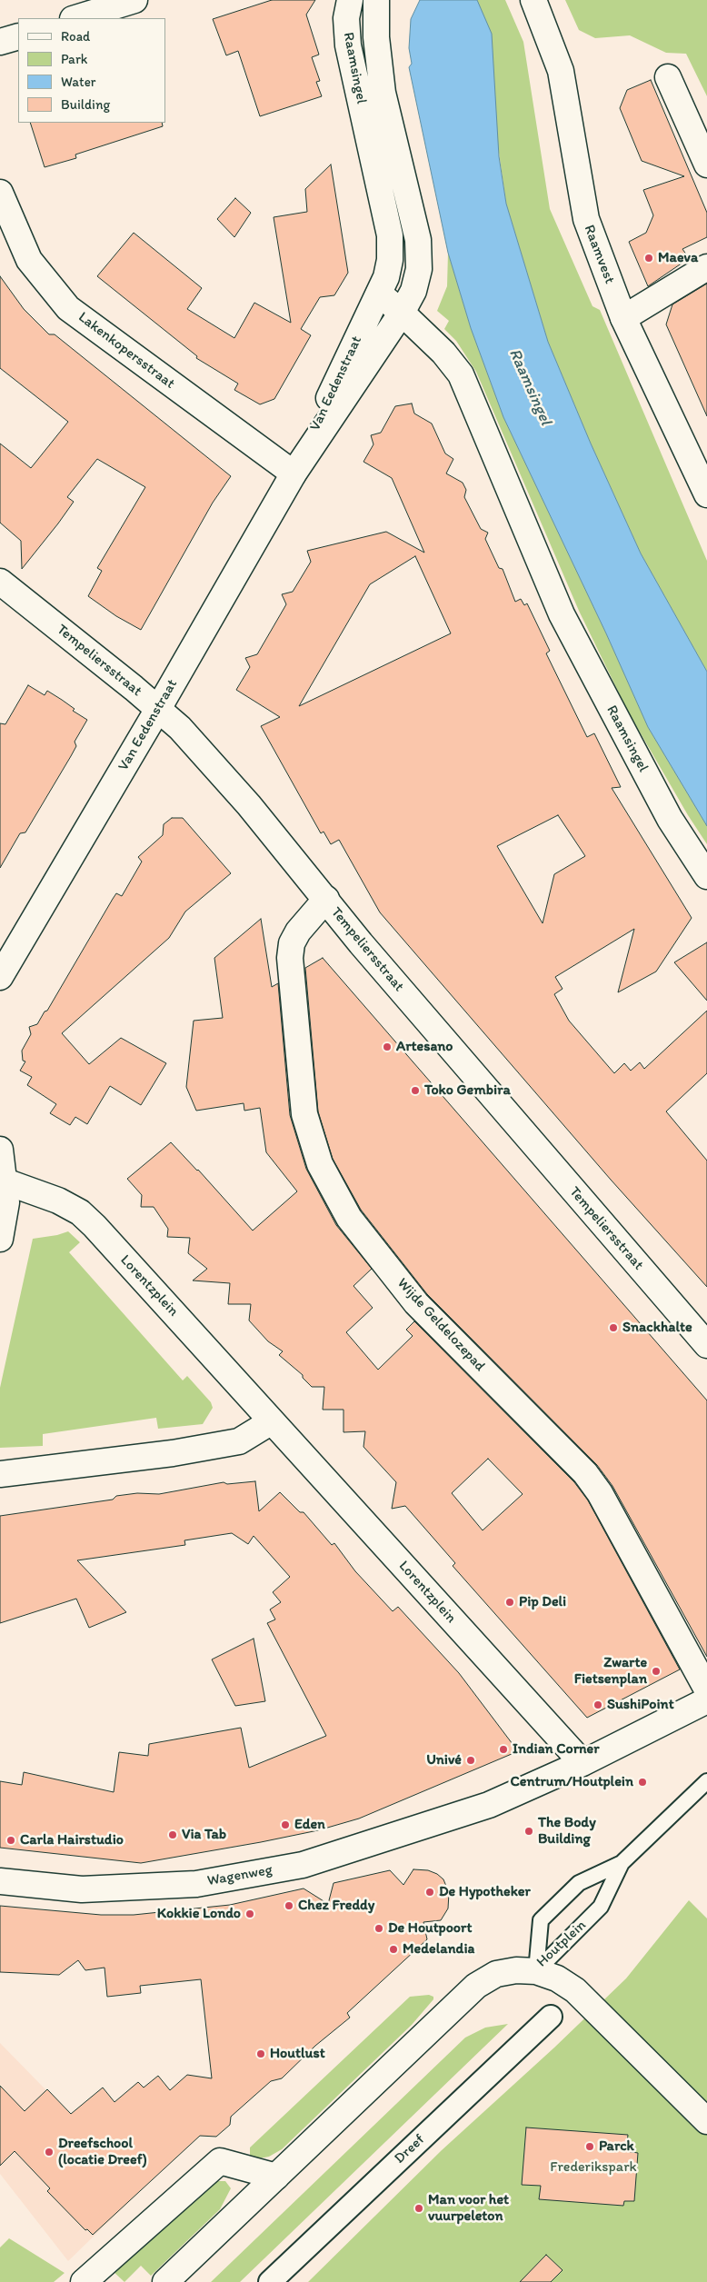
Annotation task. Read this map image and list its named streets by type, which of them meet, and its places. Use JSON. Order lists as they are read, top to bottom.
{
  "streets": {
    "street": [
      "Raamsingel",
      "Raamvest",
      "Lakenkopersstraat",
      "Van Eedenstraat",
      "Tempeliersstraat",
      "Lorentzplein",
      "Wijde Geldelozepad",
      "Wagenweg",
      "Dreef"
    ],
    "lane": ["Houtplein"]
  },
  "crossings": [
    ["Raamsingel", "Van Eedenstraat"],
    ["Lakenkopersstraat", "Van Eedenstraat"],
    ["Van Eedenstraat", "Tempeliersstraat"],
    ["Tempeliersstraat", "Wijde Geldelozepad"],
    ["Lorentzplein", "Wagenweg"]
  ],
  "water": ["Raamsingel"],
  "parks": ["Frederikspark"],
  "places": [
    "Maeva",
    "Artesano",
    "Toko Gembira",
    "Snackhalte",
    "Pip Deli",
    "Zwarte Fietsenplan",
    "SushiPoint",
    "Indian Corner",
    "Univé",
    "Centrum/Houtplein",
    "Eden",
    "The Body Building",
    "Via Tab",
    "Carla Hairstudio",
    "De Hypotheker",
    "Chez Freddy",
    "Kokkie Londo",
    "De Houtpoort",
    "Medelandia",
    "Houtlust",
    "Parck",
    "Dreefschool (locatie Dreef)",
    "Man voor het vuurpeleton"
  ],
  "legend": [
    "Road",
    "Park",
    "Water",
    "Building"
  ]
}
